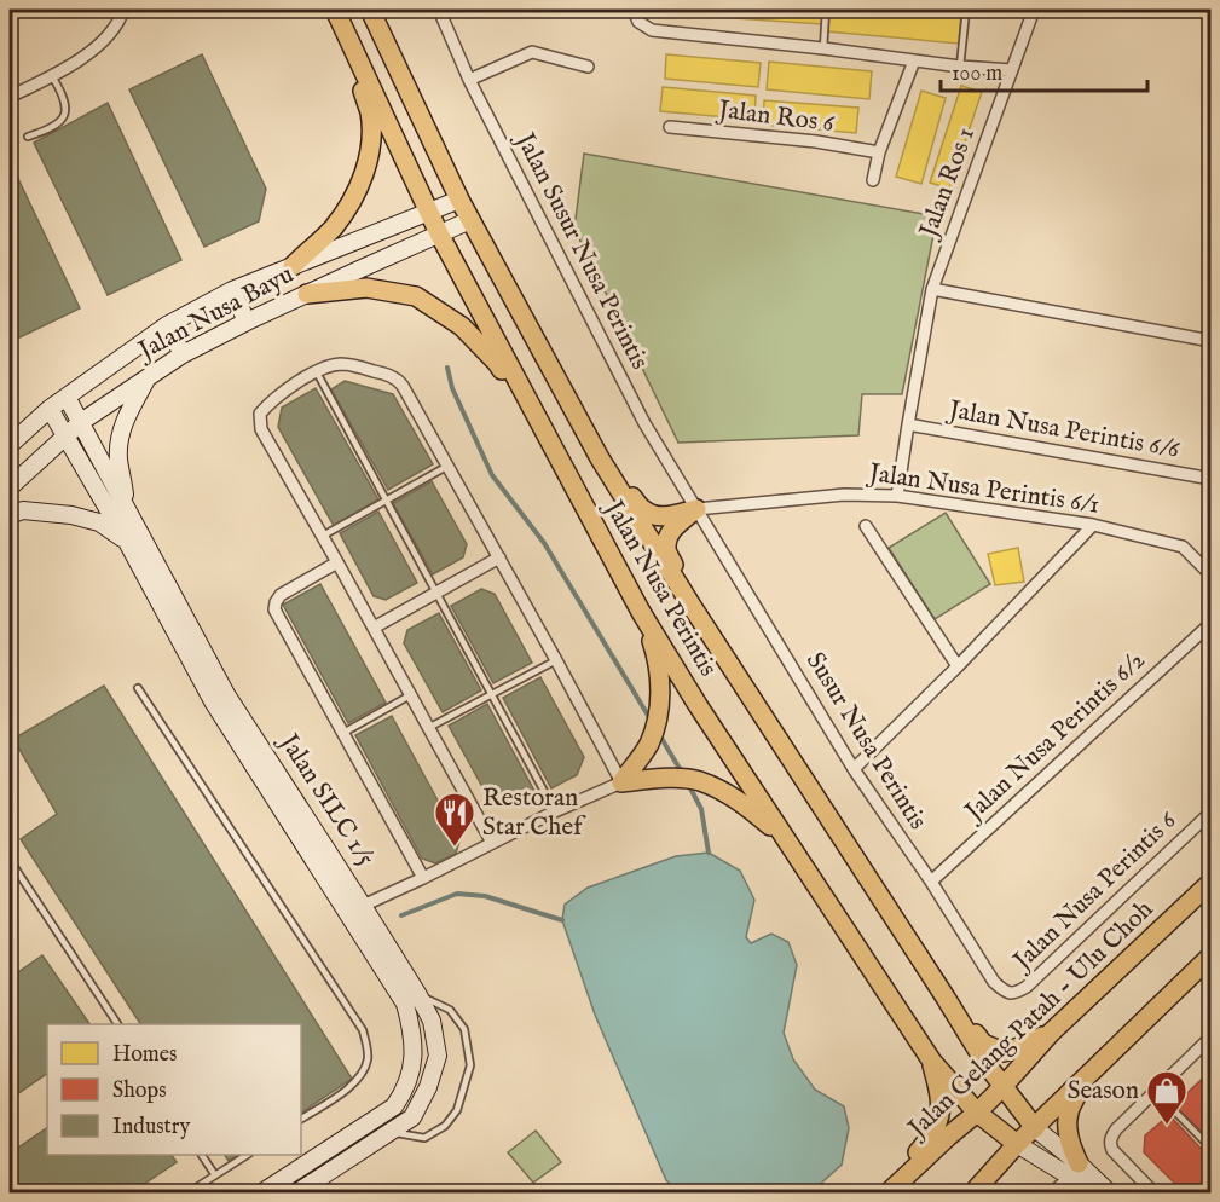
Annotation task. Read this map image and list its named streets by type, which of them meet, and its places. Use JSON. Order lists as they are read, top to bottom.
{
  "streets": {
    "main road": ["Jalan Nusa Perintis", "Jalan Gelang Patah - Ulu Choh"],
    "street": [
      "Jalan Ros 6",
      "Jalan Ros 1",
      "Jalan Susur Nusa Perintis",
      "Jalan Nusa Bayu",
      "Jalan Nusa Perintis 6/6",
      "Jalan Nusa Perintis 6/1",
      "Jalan Nusa Perintis 6/2",
      "Susur Nusa Perintis",
      "Jalan SILC 1/5",
      "Jalan Nusa Perintis 6"
    ]
  },
  "crossings": [
    ["Jalan Ros 1", "Jalan Nusa Perintis 6/6"],
    ["Jalan Ros 1", "Jalan Nusa Perintis 6/1"],
    ["Jalan Susur Nusa Perintis", "Jalan Nusa Perintis 6/1"],
    ["Jalan Susur Nusa Perintis", "Susur Nusa Perintis"],
    ["Jalan Nusa Bayu", "Jalan Nusa Perintis"],
    ["Jalan Nusa Bayu", "Jalan SILC 1/5"],
    ["Jalan Nusa Perintis 6/1", "Susur Nusa Perintis"],
    ["Jalan Nusa Perintis", "Jalan Gelang Patah - Ulu Choh"],
    ["Jalan Nusa Perintis 6/2", "Susur Nusa Perintis"],
    ["Susur Nusa Perintis", "Jalan Nusa Perintis 6"]
  ],
  "places": {
    "restaurant": ["Restoran Star Chef"],
    "shop": ["Season"]
  },
  "legend": ["Homes", "Shops", "Industry"],
  "scale_bar": "100 m"
}
